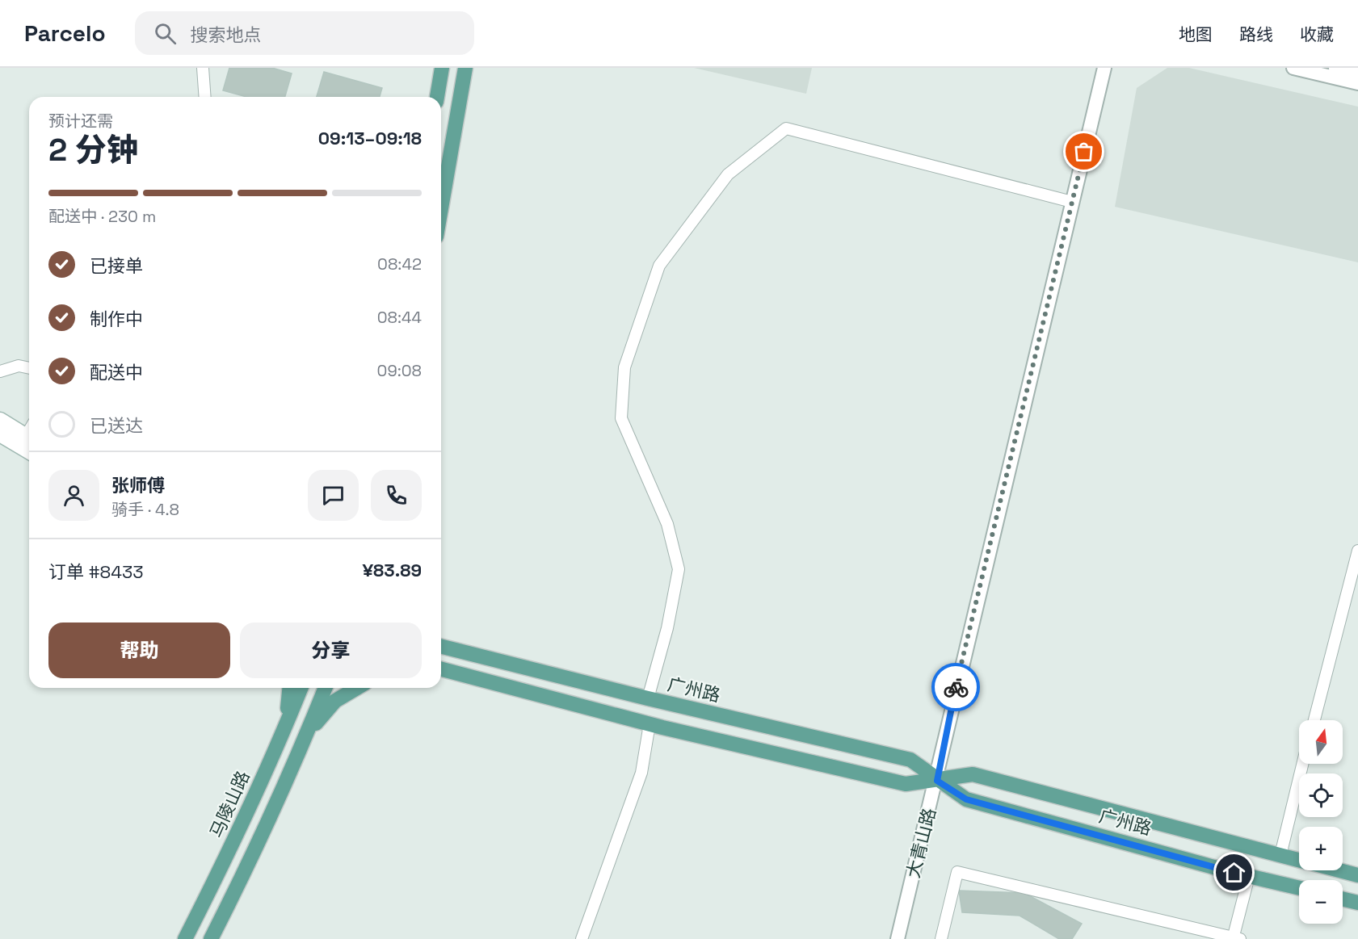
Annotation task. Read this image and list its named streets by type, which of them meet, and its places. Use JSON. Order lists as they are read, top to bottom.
{
  "streets": {
    "main road": ["广州路", "马陵山路"],
    "street": ["大青山路"]
  },
  "crossings": [
    ["广州路", "大青山路"]
  ],
  "north": "top",
  "page": {
    "header": "Parcelo",
    "search": "搜索地点",
    "nav": ["地图", "路线", "收藏"],
    "heading": ["2 分钟", "预计还需", "09:13–09:18"],
    "panel": [
      "张师傅",
      "骑手 · 4.8",
      "订单 #8433",
      "¥83.89"
    ],
    "bar": "配送中 · 230 m",
    "list": [
      ["已接单", "08:42"],
      ["制作中", "08:44"],
      ["配送中", "09:08"],
      "已送达"
    ],
    "buttons": ["帮助", "分享"],
    "map_buttons": ["+", "−"]
  }
}
